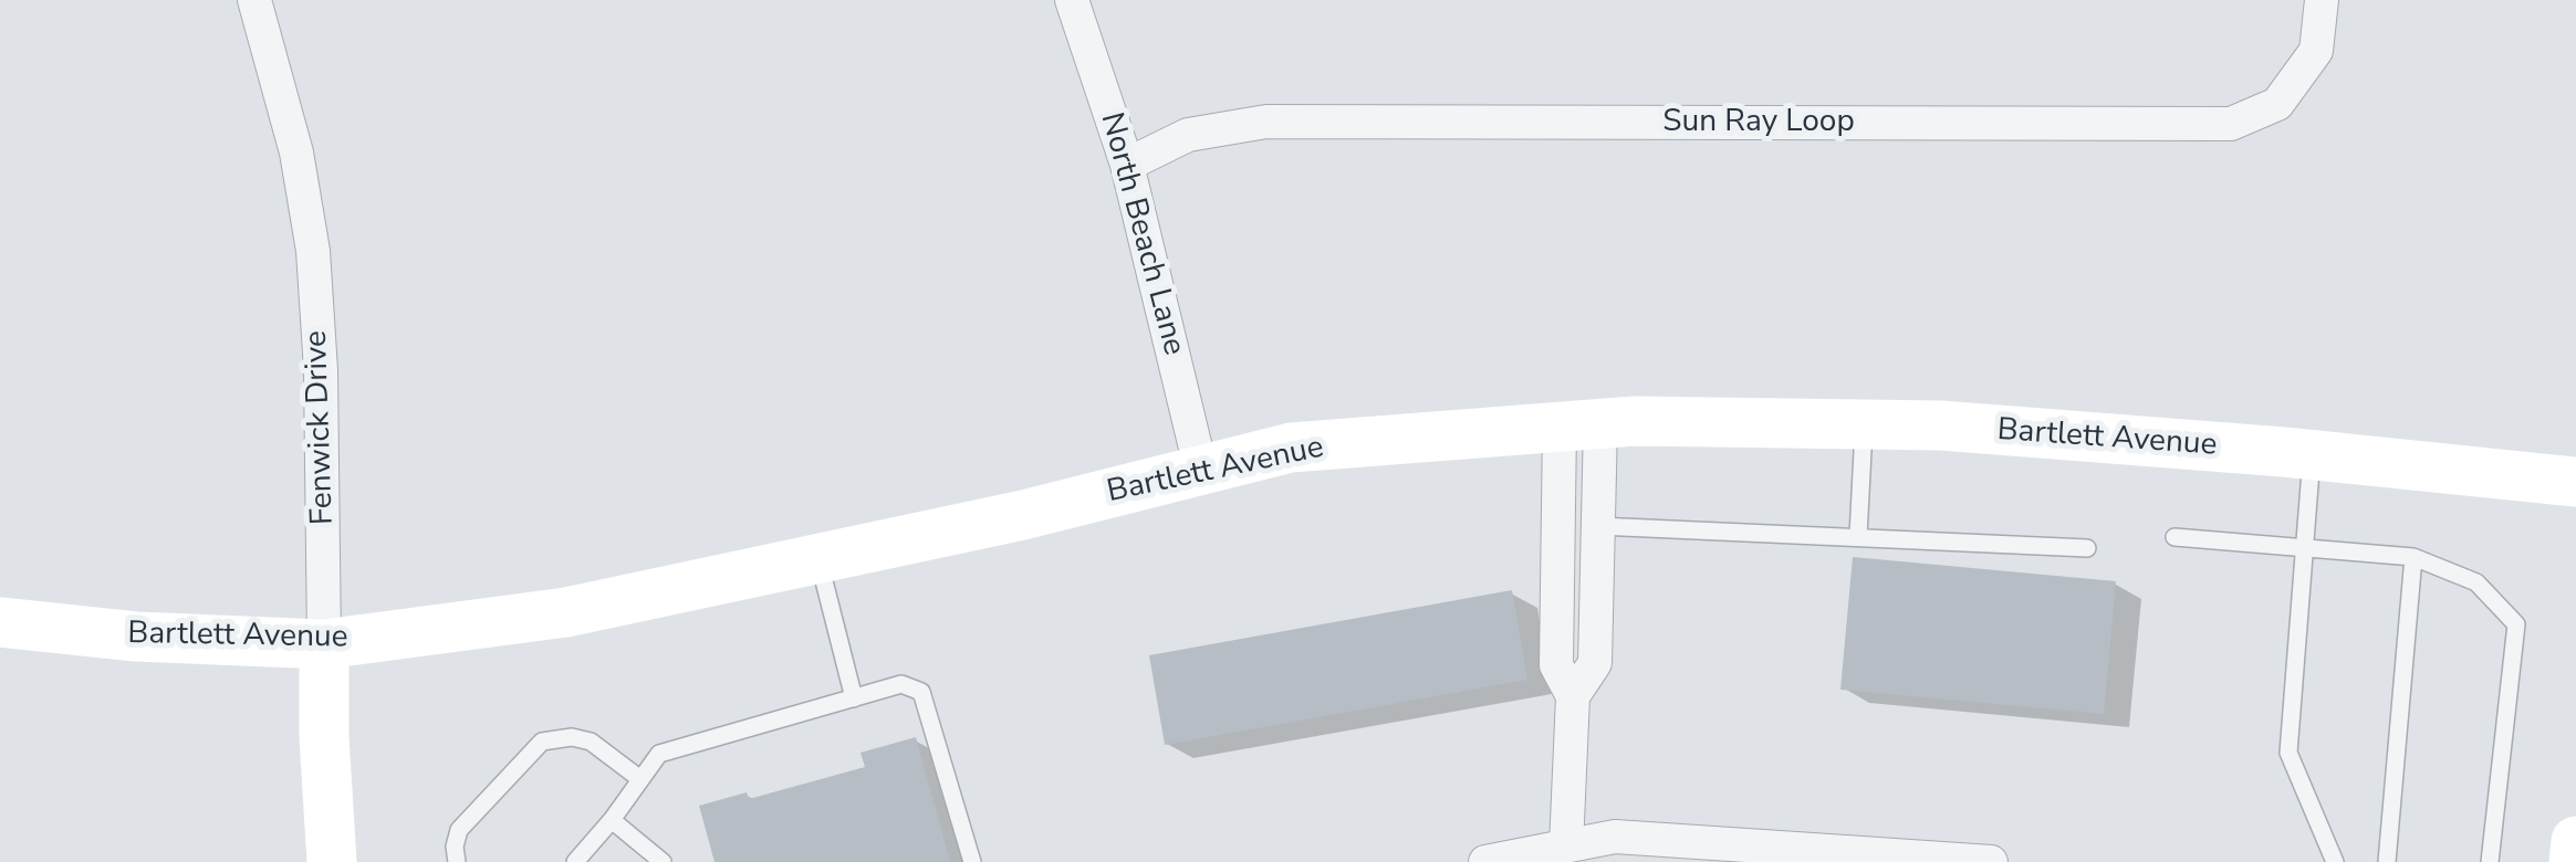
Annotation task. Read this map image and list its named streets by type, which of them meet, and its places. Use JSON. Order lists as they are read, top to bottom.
{
  "streets": {
    "main road": ["Fenwick Drive", "Bartlett Avenue"],
    "street": ["Sun Ray Loop", "North Beach Lane"]
  },
  "crossings": [
    ["Sun Ray Loop", "North Beach Lane"],
    ["North Beach Lane", "Bartlett Avenue"],
    ["Fenwick Drive", "Bartlett Avenue"]
  ]
}
